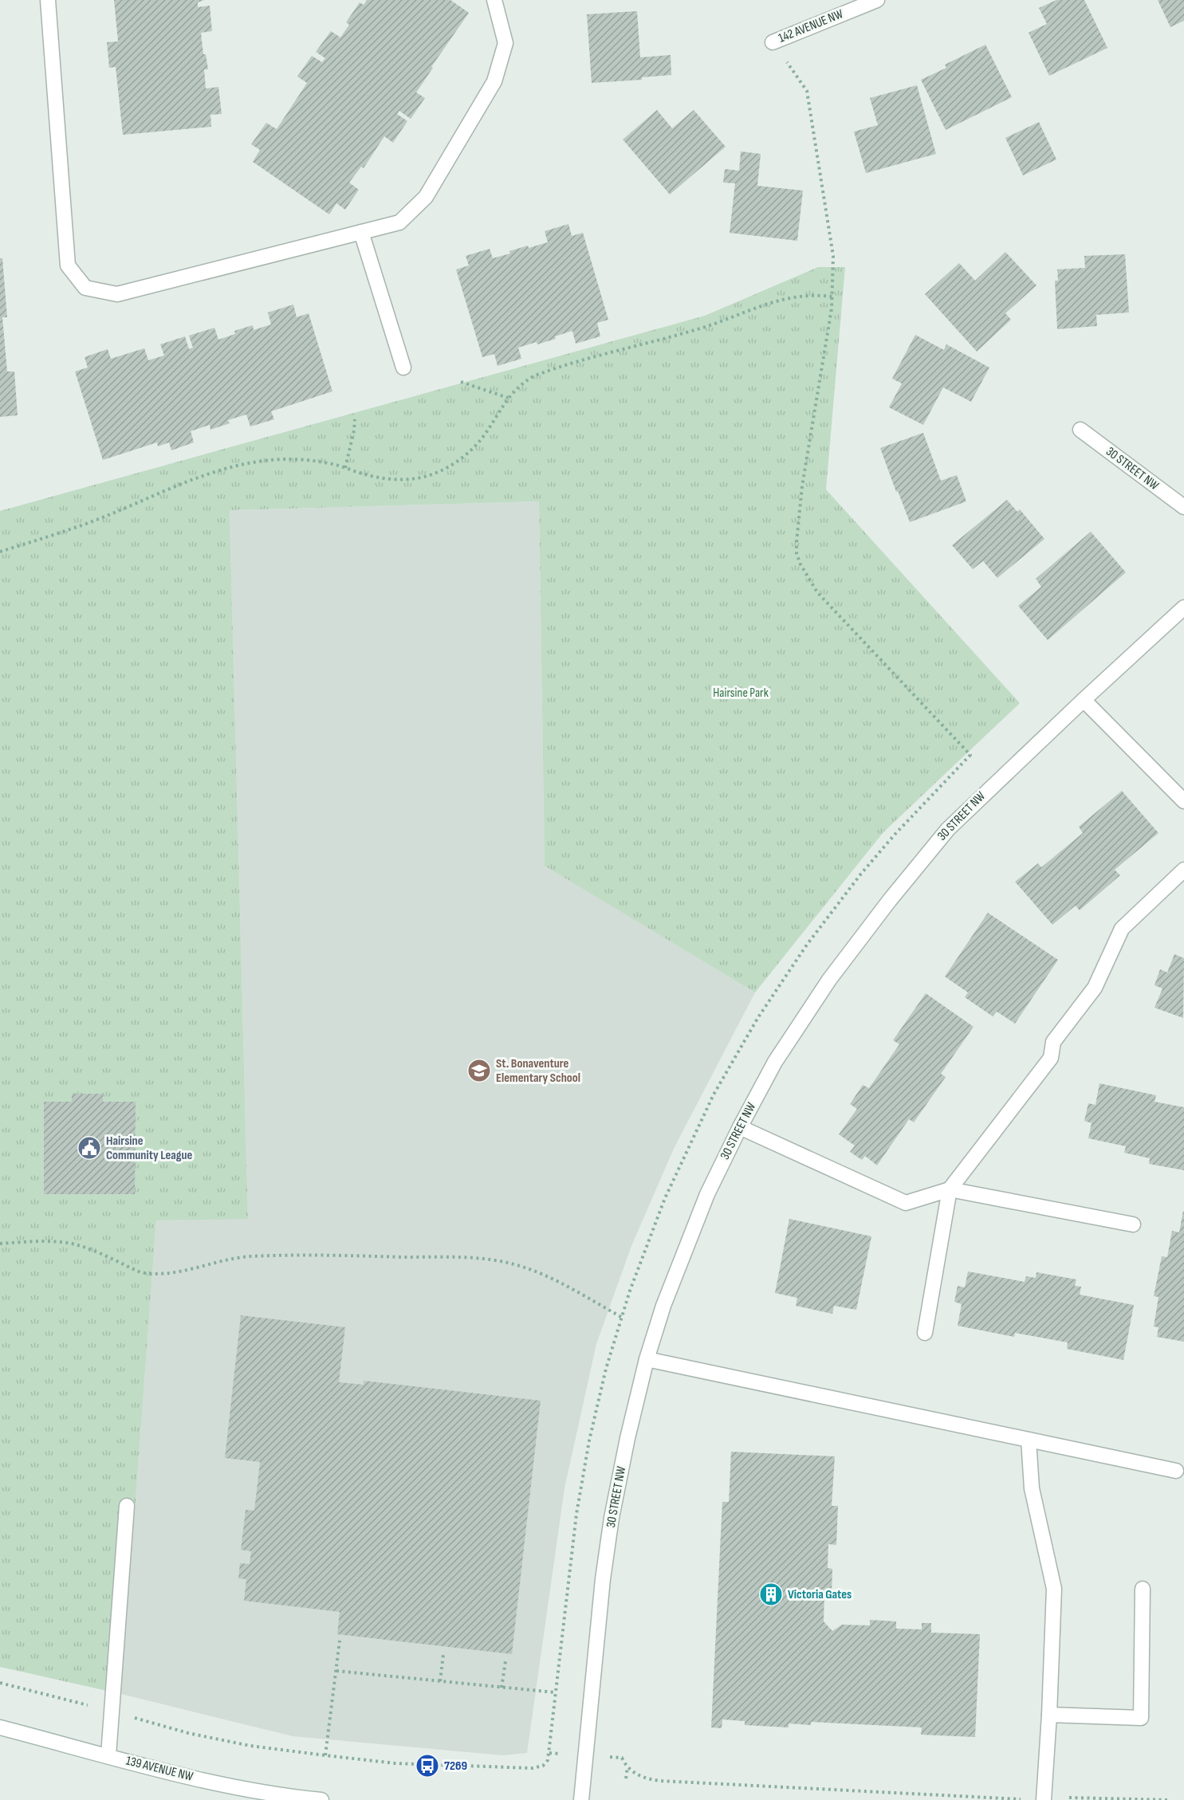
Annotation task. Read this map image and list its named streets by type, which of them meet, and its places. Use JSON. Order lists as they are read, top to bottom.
{
  "streets": {
    "street": ["142 AVENUE NW", "30 STREET NW", "139 AVENUE NW"]
  },
  "parks": ["Hairsine Park"],
  "places": {
    "school or university": ["St. Bonaventure Elementary School"],
    "public building": ["Hairsine Community League"],
    "building": ["Victoria Gates"],
    "bus stop": ["7269"]
  }
}
